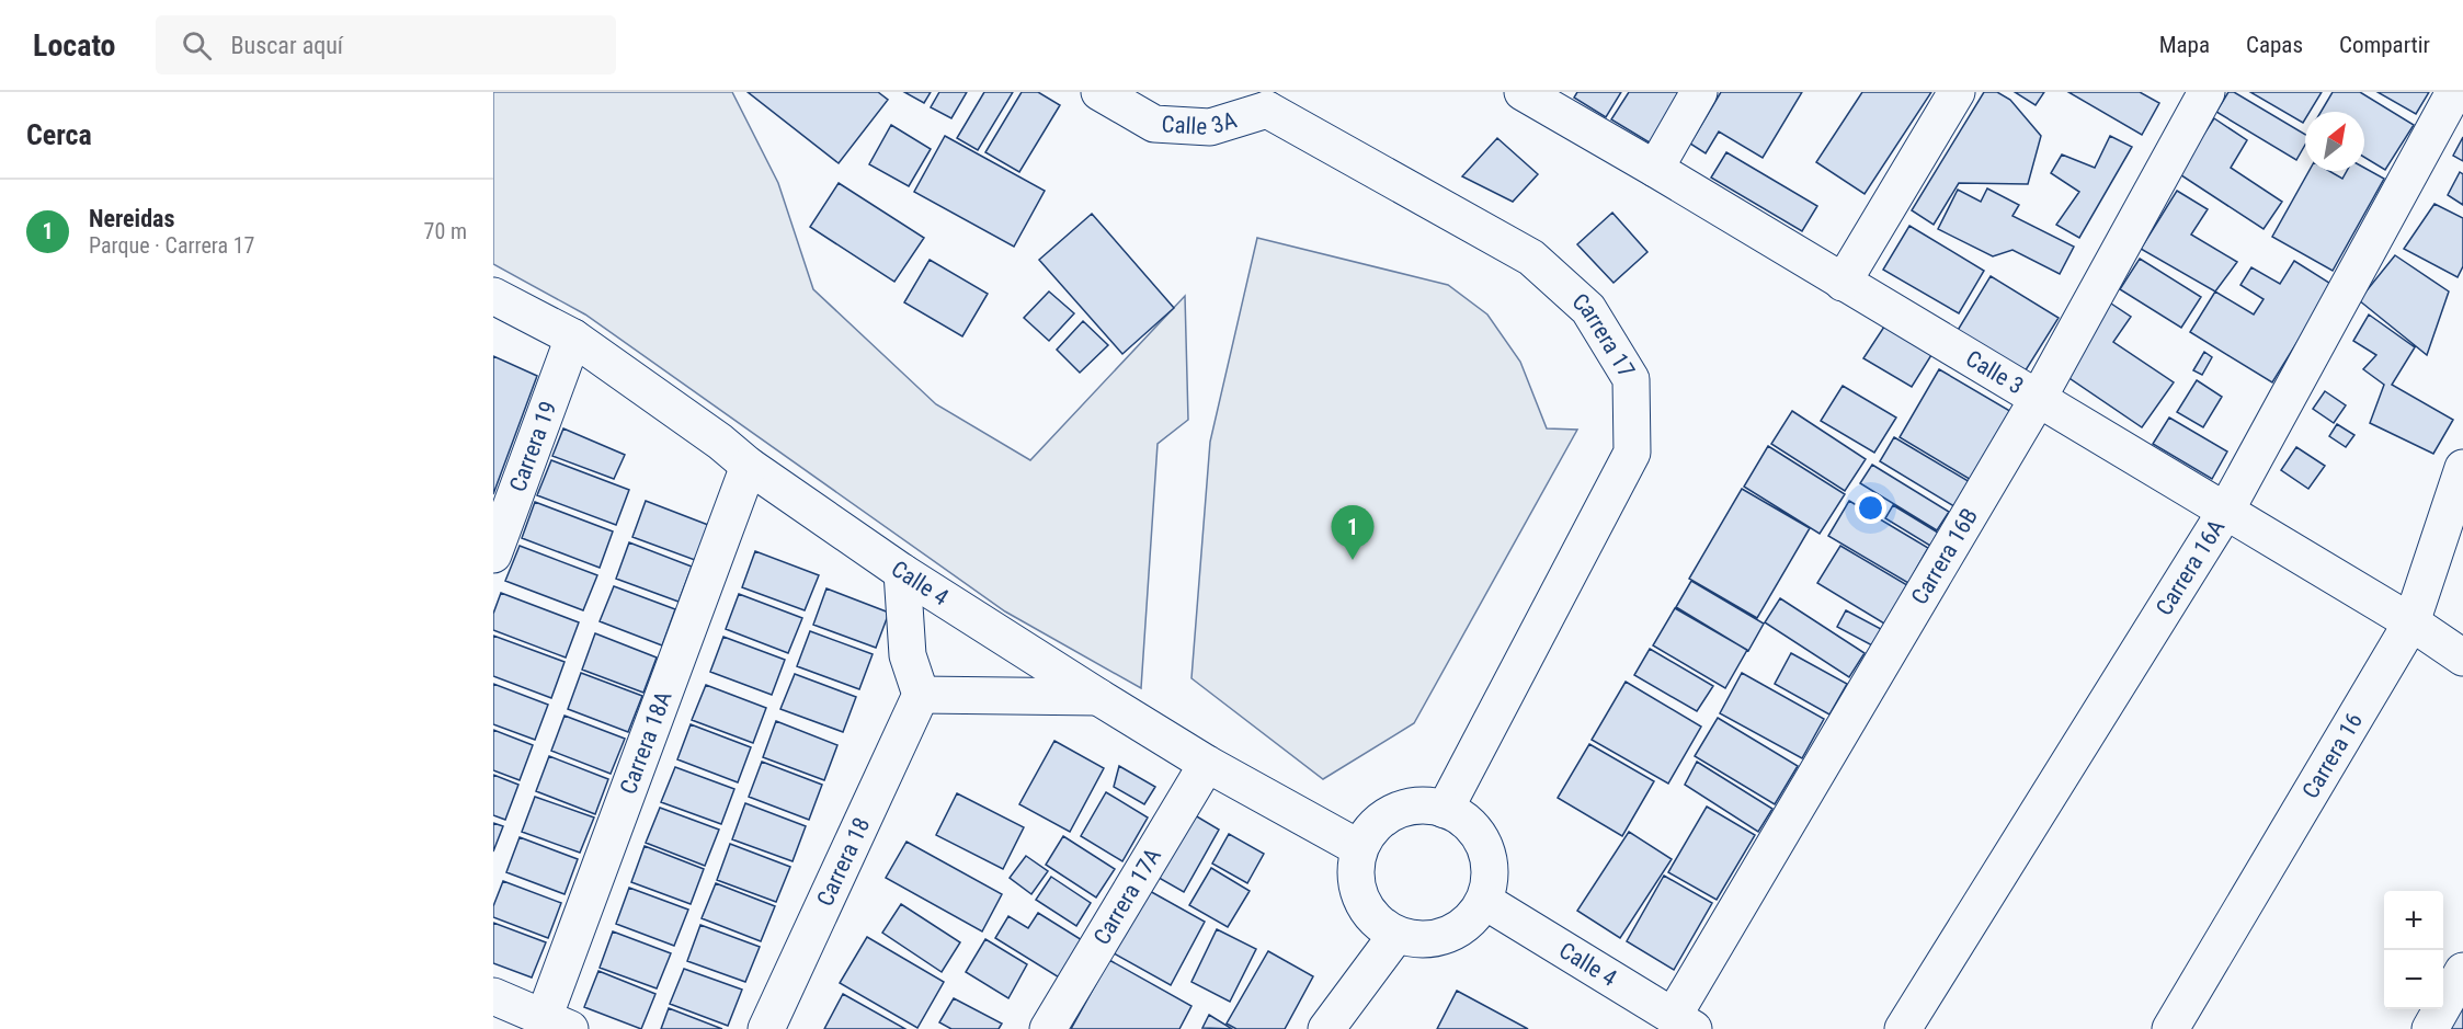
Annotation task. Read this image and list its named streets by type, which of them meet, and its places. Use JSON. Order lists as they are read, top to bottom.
{
  "streets": {
    "street": [
      "Calle 3A",
      "Carrera 17",
      "Calle 3",
      "Carrera 19",
      "Carrera 16B",
      "Carrera 16A",
      "Calle 4",
      "Carrera 18A",
      "Carrera 16",
      "Carrera 18",
      "Carrera 17A"
    ]
  },
  "crossings": [
    ["Calle 3A", "Carrera 17"],
    ["Carrera 17", "Calle 4"],
    ["Calle 3", "Carrera 16B"],
    ["Calle 3", "Carrera 16A"],
    ["Calle 3", "Carrera 16"],
    ["Carrera 19", "Calle 4"],
    ["Carrera 16B", "Calle 4"],
    ["Calle 4", "Carrera 18A"],
    ["Calle 4", "Carrera 17A"]
  ],
  "north": "top right",
  "page": {
    "header": "Locato",
    "search": "Buscar aquí",
    "nav": ["Mapa", "Capas", "Compartir"],
    "heading": "Cerca",
    "list": [
      {
        "mark": "1",
        "name": "Nereidas",
        "note": "Parque · Carrera 17",
        "value": "70 m"
      }
    ],
    "pins": "1",
    "map_buttons": ["+", "−"]
  }
}
